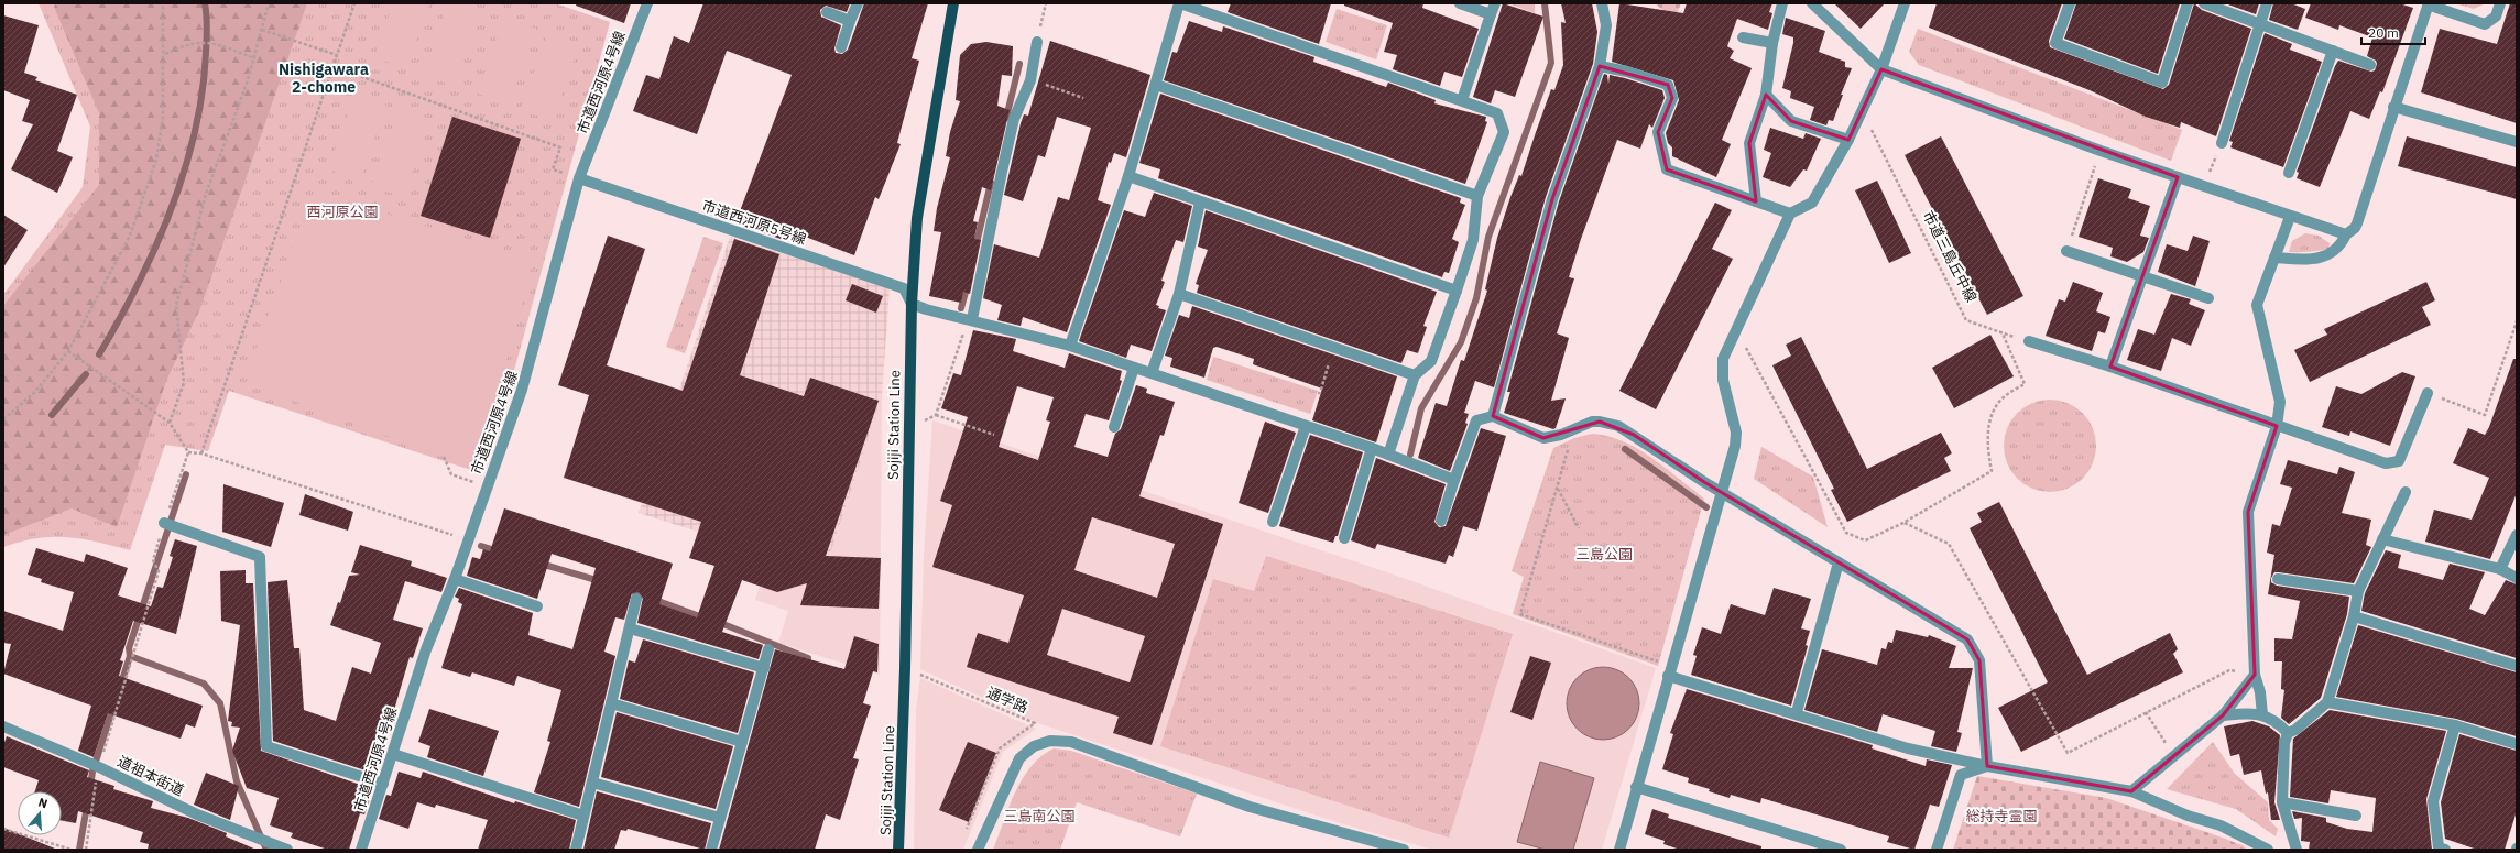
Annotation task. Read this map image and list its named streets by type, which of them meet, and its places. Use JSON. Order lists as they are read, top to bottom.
{
  "streets": {
    "main road": ["Sojiji Station Line"],
    "street": ["市道西河原4号線", "市道西河原5号線", "道祖本街道"],
    "path": ["市道三島丘中線", "通学路"]
  },
  "crossings": [
    ["市道西河原4号線", "市道西河原5号線"],
    ["市道西河原5号線", "Sojiji Station Line"],
    ["Sojiji Station Line", "通学路"]
  ],
  "districts": ["Nishigawara 2-chome"],
  "parks": [
    "西河原公園",
    "三島公園",
    "三島南公園",
    "総持寺霊園"
  ],
  "scale_bar": "20 m",
  "north": "top"
}
